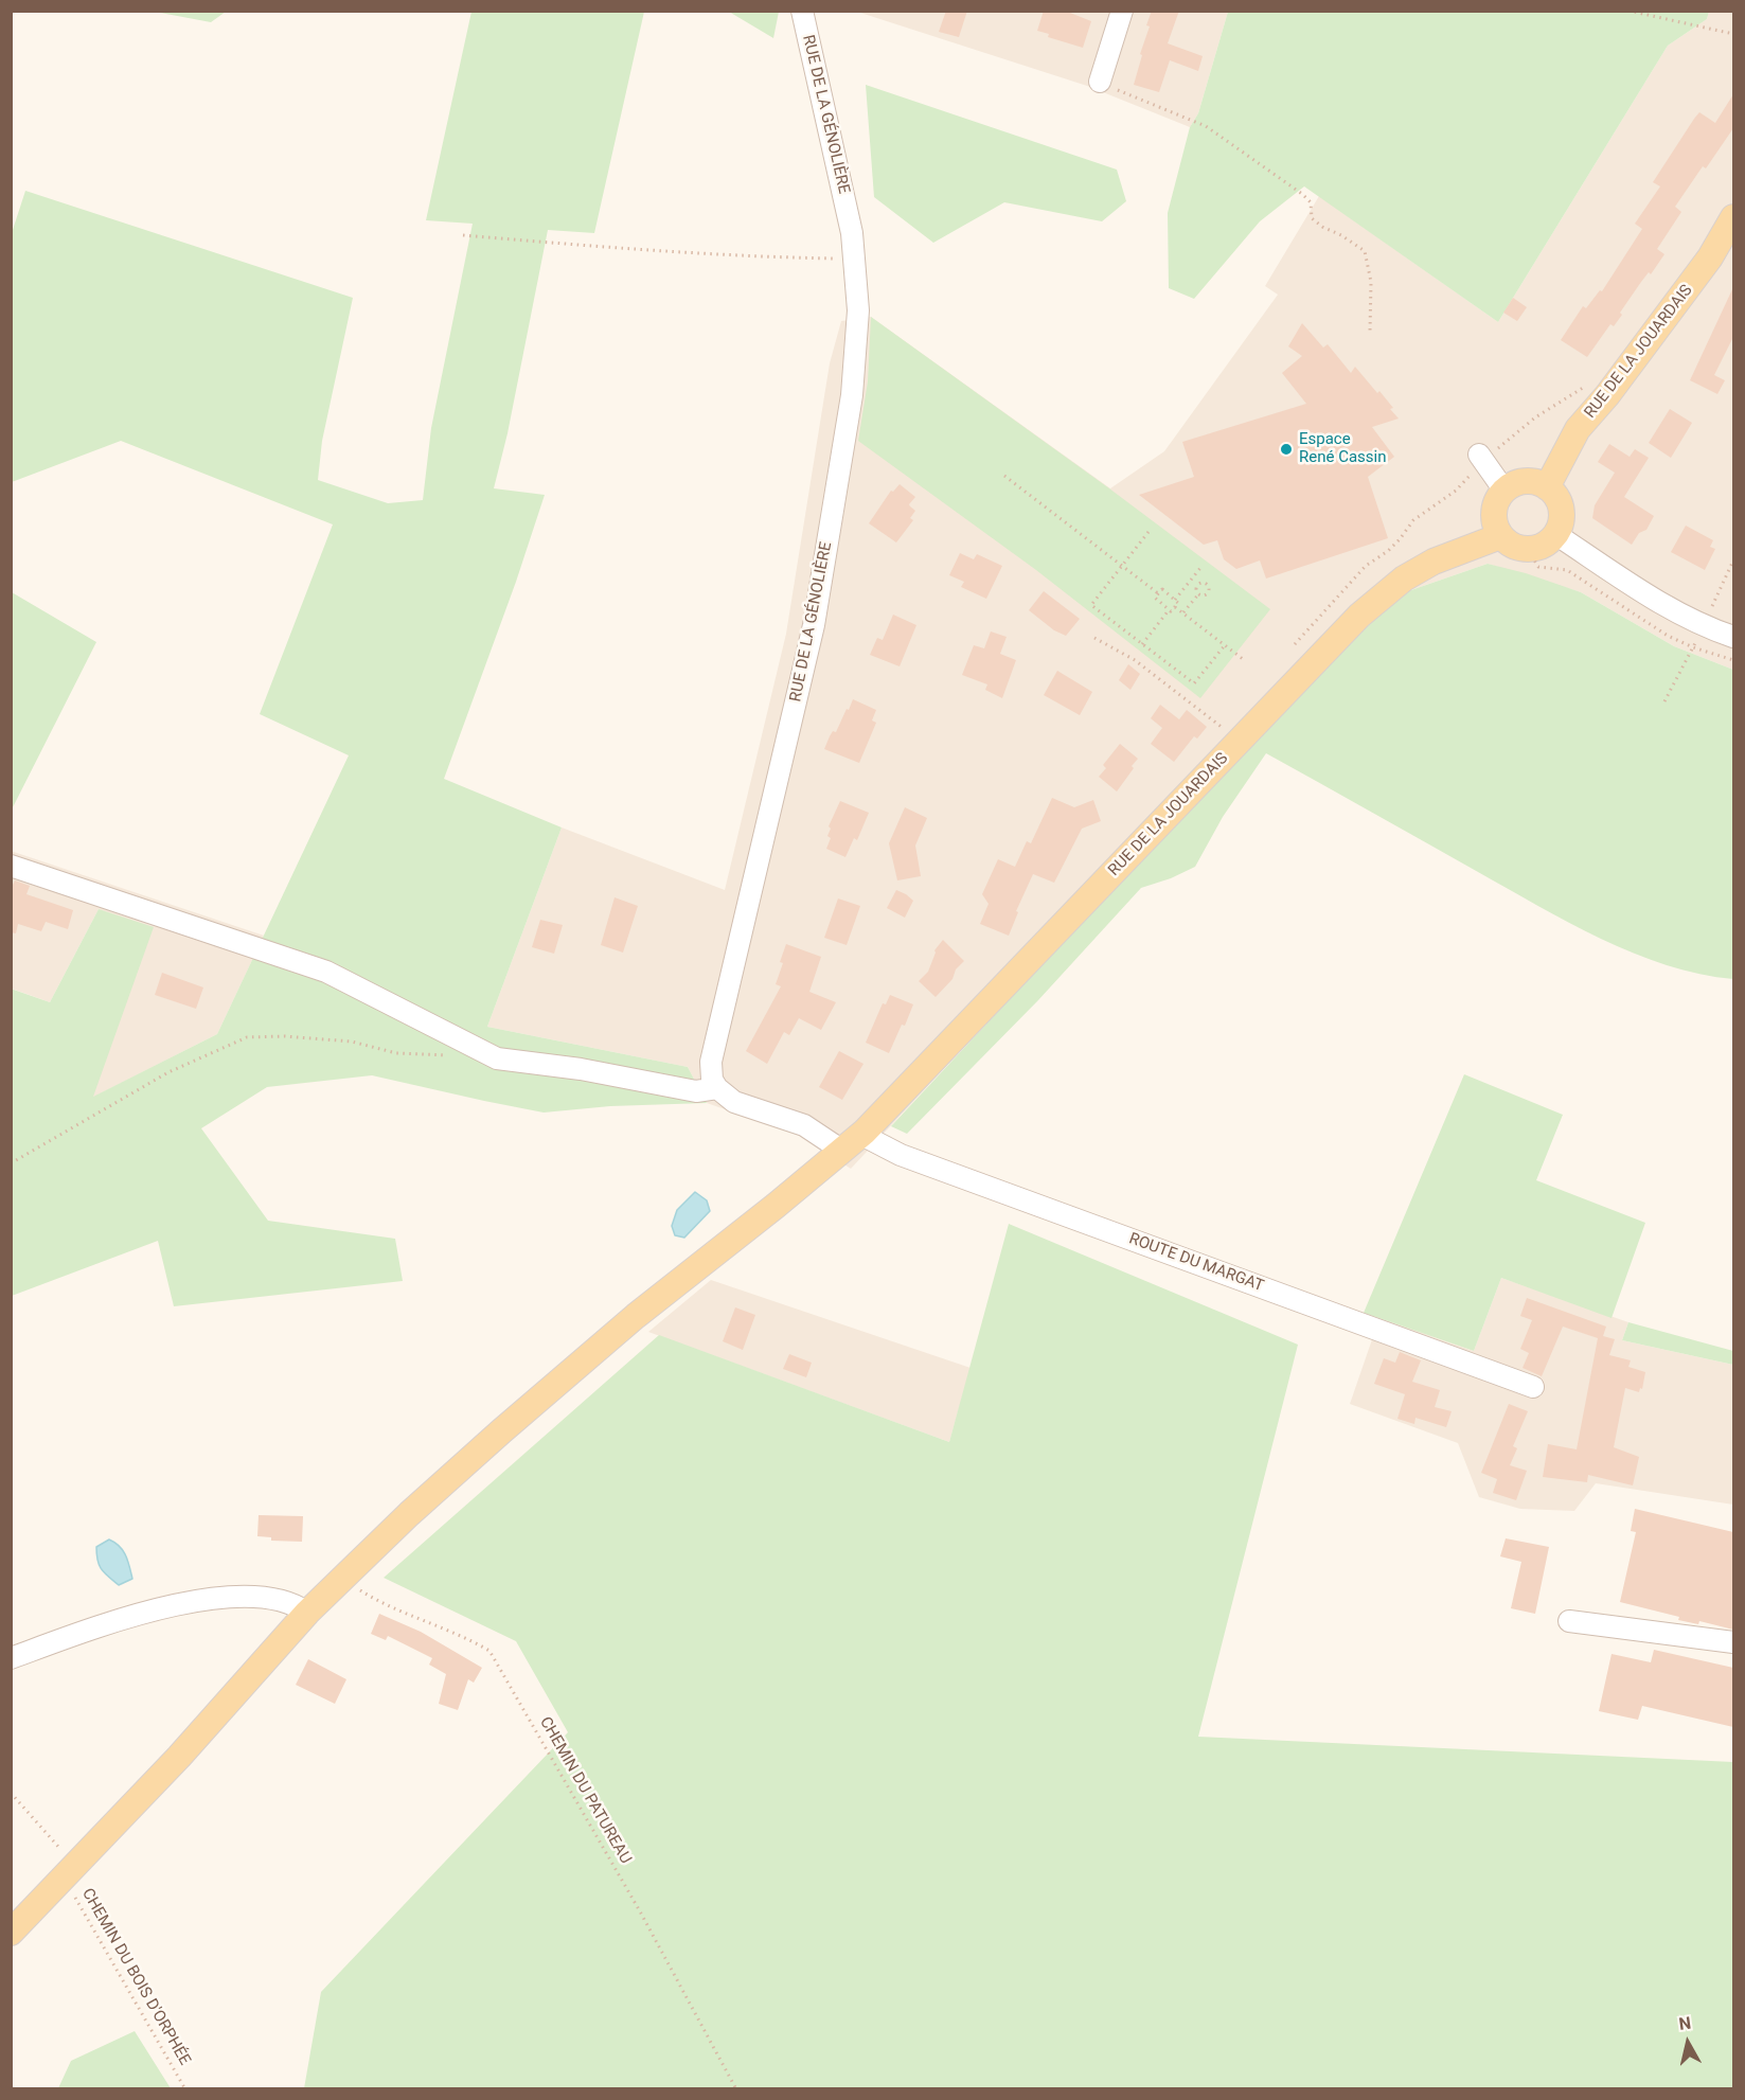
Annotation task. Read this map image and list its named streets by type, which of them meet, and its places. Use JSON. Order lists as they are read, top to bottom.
{
  "streets": {
    "main road": ["RUE DE LA JOUARDAIS"],
    "street": ["RUE DE LA GÉNOLIÈRE", "ROUTE DU MARGAT"],
    "path": ["CHEMIN DU PATUREAU", "CHEMIN DU BOIS D'ORPHÉE"]
  },
  "crossings": [
    ["RUE DE LA JOUARDAIS", "ROUTE DU MARGAT"],
    ["RUE DE LA JOUARDAIS", "CHEMIN DU PATUREAU"],
    ["RUE DE LA JOUARDAIS", "CHEMIN DU BOIS D'ORPHÉE"]
  ],
  "places": ["Espace René Cassin"],
  "north": "top"
}
